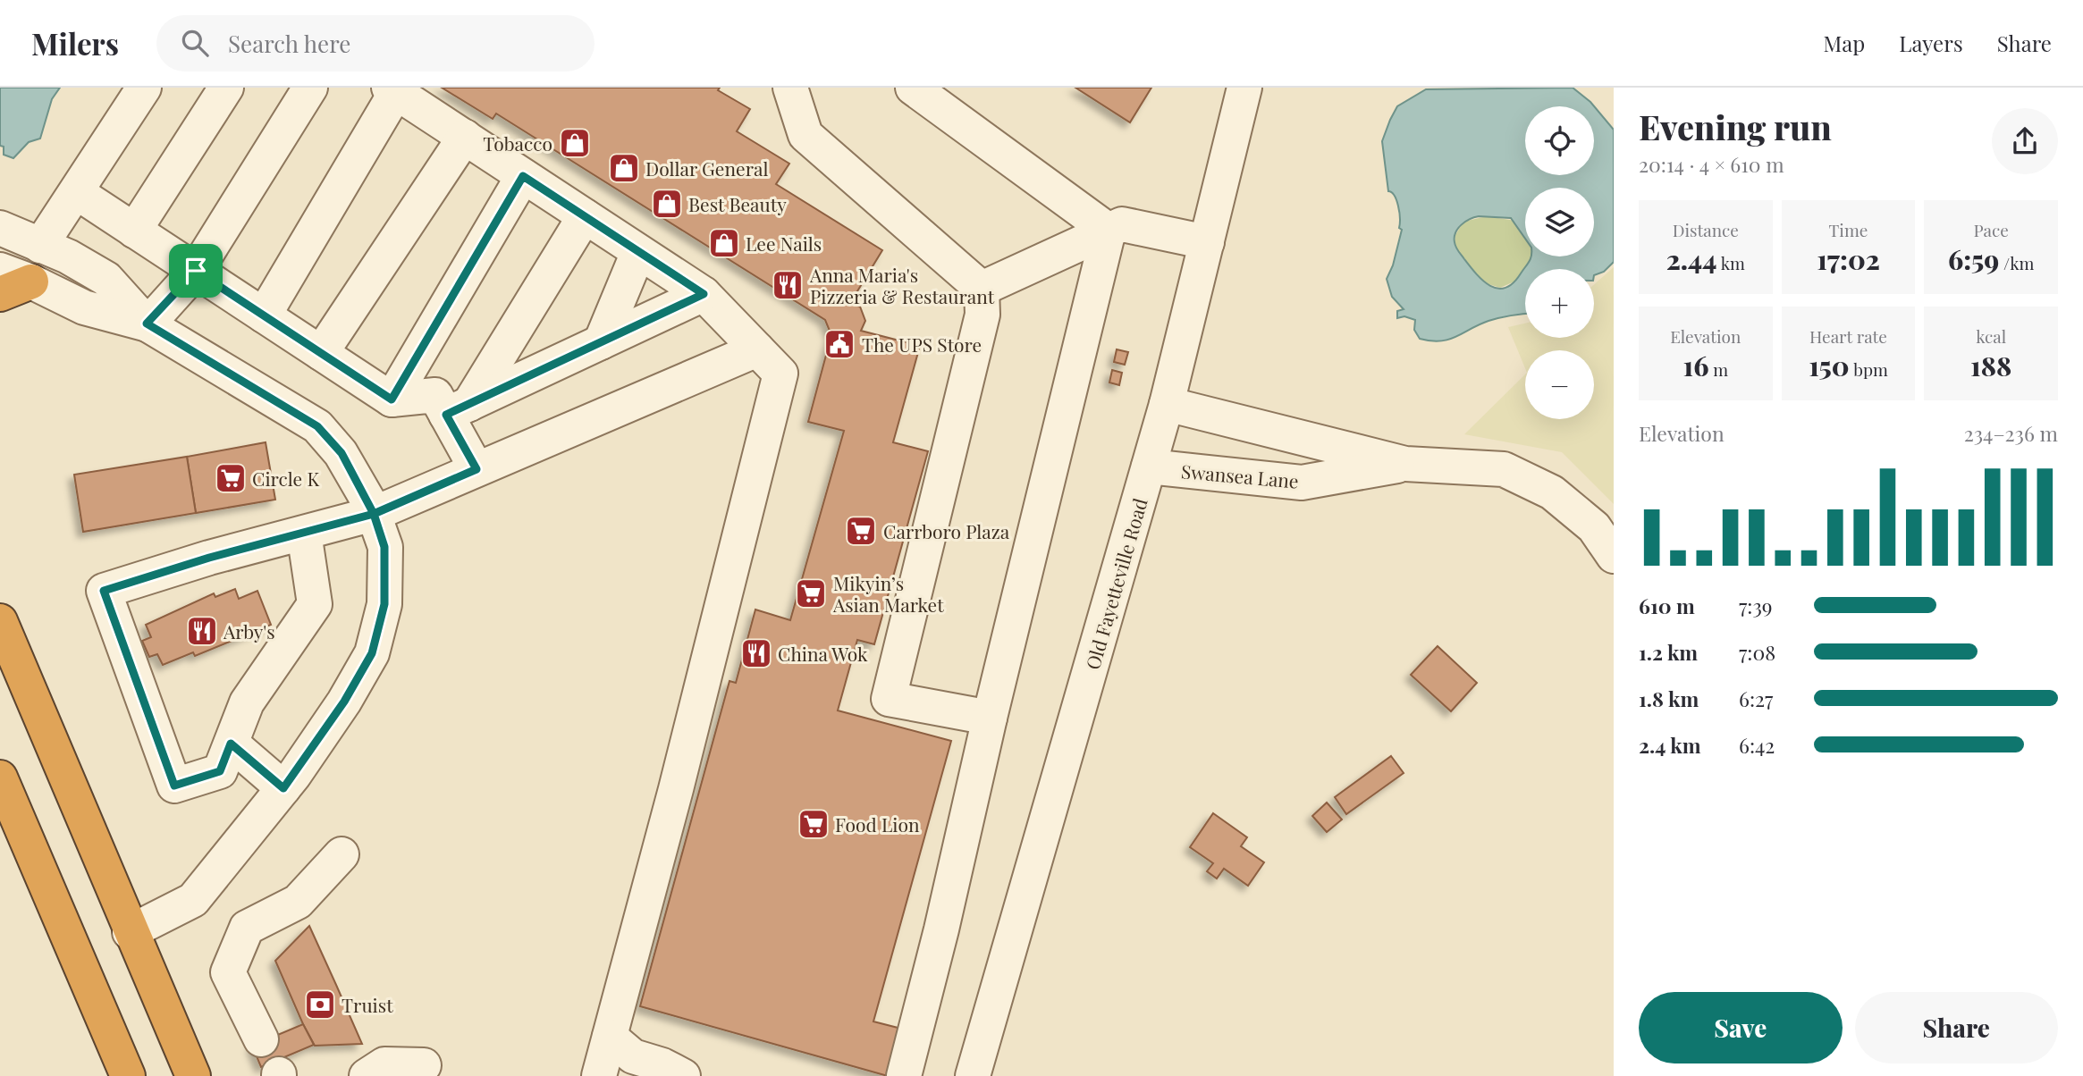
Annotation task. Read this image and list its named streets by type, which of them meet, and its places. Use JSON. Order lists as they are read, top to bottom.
{
  "streets": {
    "street": ["Swansea Lane", "Old Fayetteville Road"]
  },
  "crossings": [
    ["Swansea Lane", "Old Fayetteville Road"]
  ],
  "places": {
    "shop": [
      "Tobacco",
      "Dollar General",
      "Best Beauty",
      "Lee Nails"
    ],
    "restaurant": ["Anna Maria's Pizzeria & Restaurant", "Arby's", "China Wok"],
    "public building": ["The UPS Store"],
    "supermarket": [
      "Circle K",
      "Carrboro Plaza",
      "Mikyin’s Asian Market",
      "Food Lion"
    ],
    "bank": ["Truist"]
  },
  "page": {
    "header": "Milers",
    "search": "Search here",
    "nav": ["Map", "Layers", "Share"],
    "heading": ["Evening run", "20:14 · 4 × 610 m"],
    "map_buttons": ["+", "−"],
    "stats": [
      ["Distance", "2.44 km"],
      ["Time", "17:02"],
      ["Pace", "6:59 /km"],
      ["Elevation", "16 m"],
      ["Heart rate", "150 bpm"],
      ["kcal", "188"]
    ],
    "chart": ["Elevation", "234–236 m"],
    "list": [
      {
        "name": "610 m",
        "note": "7:39"
      },
      {
        "name": "1.2 km",
        "note": "7:08"
      },
      {
        "name": "1.8 km",
        "note": "6:27"
      },
      {
        "name": "2.4 km",
        "note": "6:42"
      }
    ],
    "buttons": ["Save", "Share"]
  }
}
